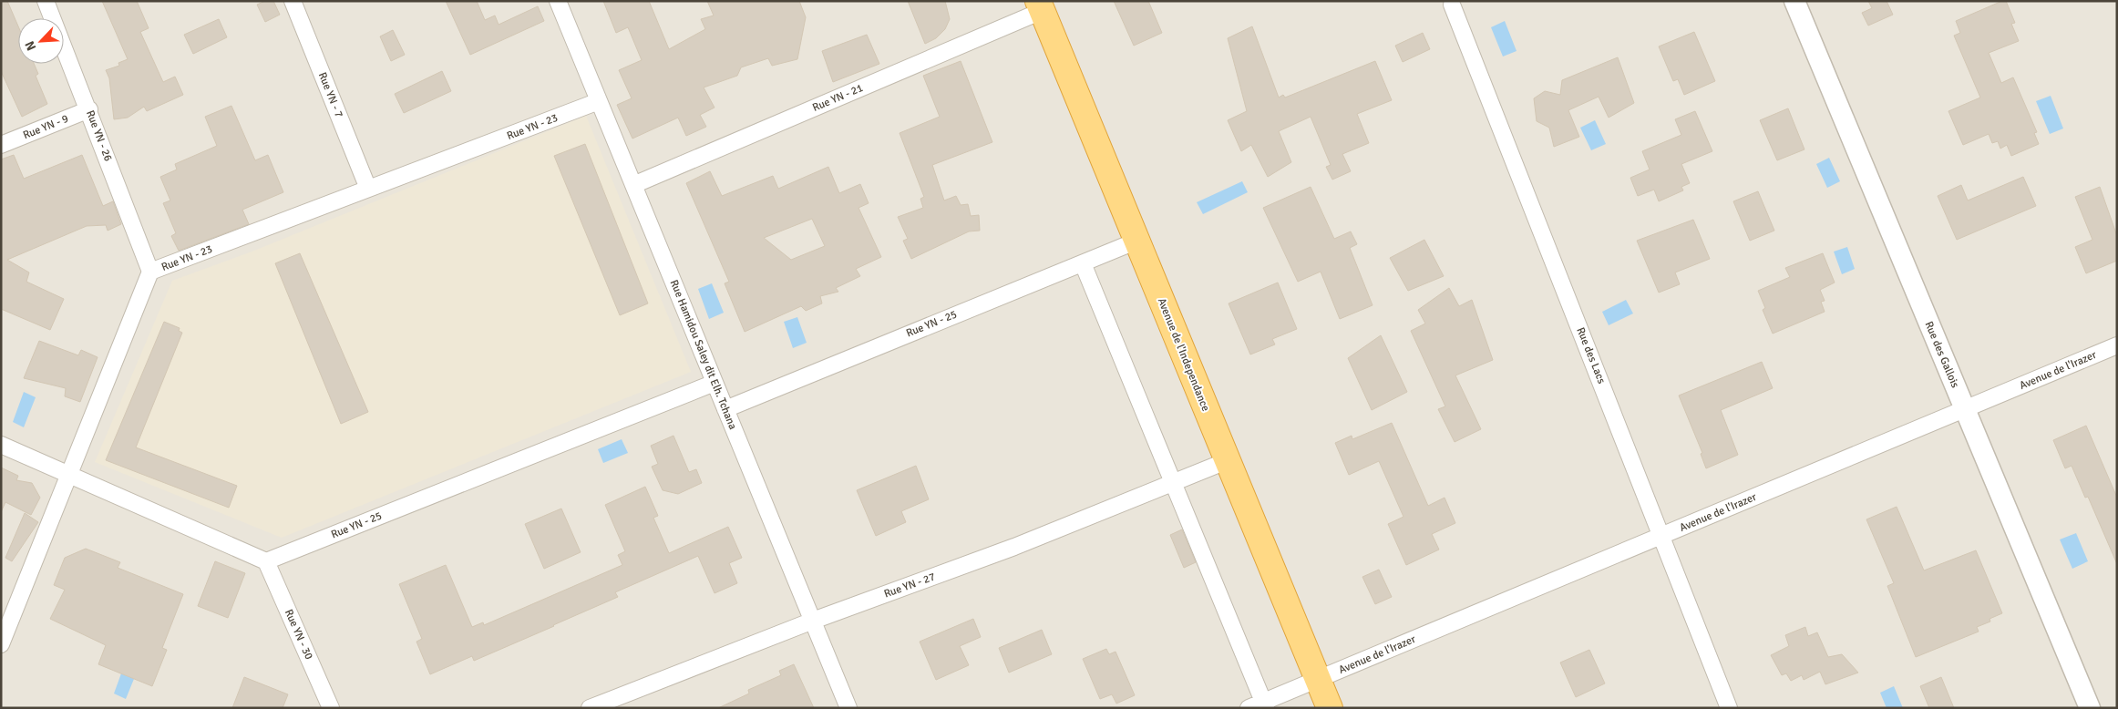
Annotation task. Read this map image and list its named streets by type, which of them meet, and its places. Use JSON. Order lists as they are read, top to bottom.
{
  "streets": {
    "highway": ["Avenue de l'Independance"],
    "street": [
      "Rue YN - 7",
      "Rue YN - 21",
      "Rue YN - 9",
      "Rue YN - 23",
      "Rue YN - 26",
      "Rue YN - 25",
      "Rue Hamidou Saley dit Elh. Tchana",
      "Rue des Gallois",
      "Rue des Lacs",
      "Avenue de l'Irazer",
      "Rue YN - 27",
      "Rue YN - 30"
    ]
  },
  "crossings": [
    ["Rue YN - 7", "Rue YN - 23"],
    ["Rue YN - 21", "Rue Hamidou Saley dit Elh. Tchana"],
    ["Rue YN - 21", "Avenue de l'Independance"],
    ["Rue YN - 9", "Rue YN - 26"],
    ["Rue YN - 23", "Rue YN - 26"],
    ["Rue YN - 23", "Rue Hamidou Saley dit Elh. Tchana"],
    ["Rue YN - 25", "Rue Hamidou Saley dit Elh. Tchana"],
    ["Rue YN - 25", "Avenue de l'Independance"],
    ["Rue YN - 25", "Rue YN - 30"],
    ["Rue Hamidou Saley dit Elh. Tchana", "Rue YN - 27"],
    ["Avenue de l'Independance", "Avenue de l'Irazer"],
    ["Avenue de l'Independance", "Rue YN - 27"],
    ["Rue des Gallois", "Avenue de l'Irazer"],
    ["Rue des Lacs", "Avenue de l'Irazer"]
  ],
  "north": "bottom left"
}
